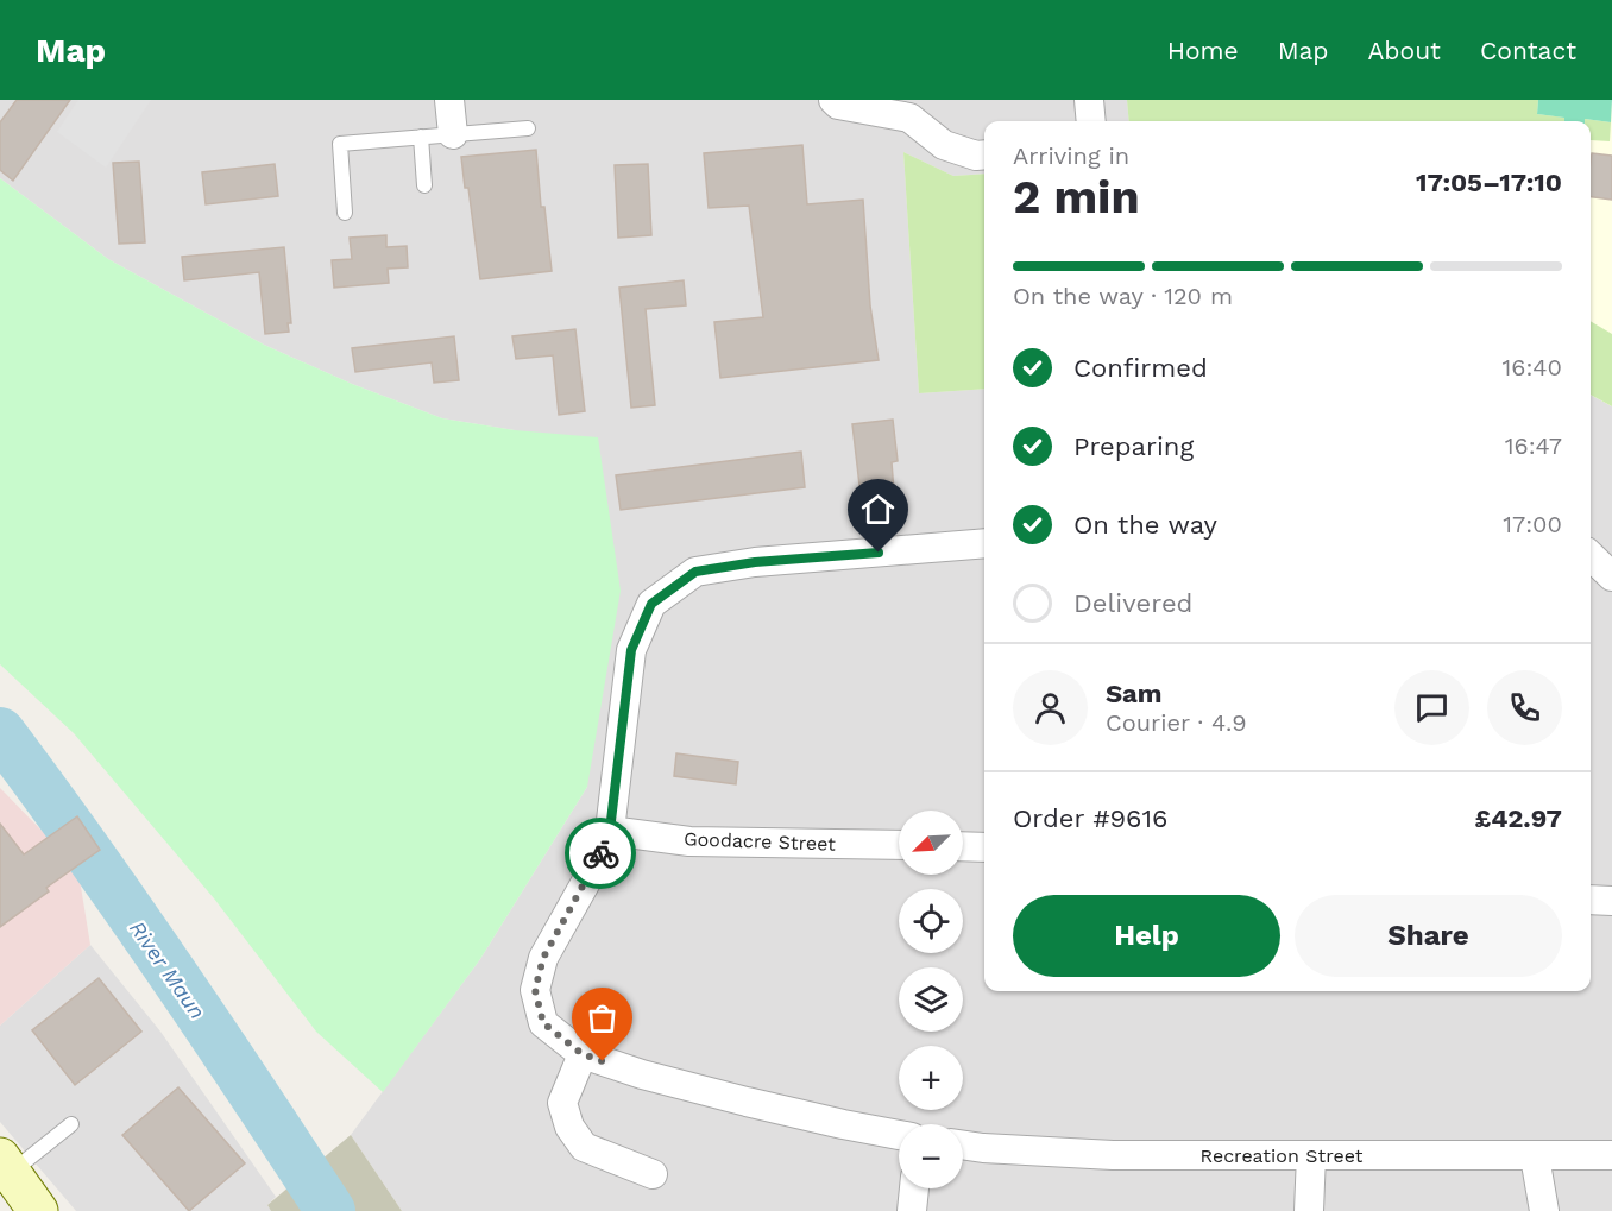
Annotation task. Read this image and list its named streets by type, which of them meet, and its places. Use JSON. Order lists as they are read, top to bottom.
{
  "streets": {
    "street": ["Goodacre Street", "Recreation Street"]
  },
  "water": ["River Maun"],
  "north": "bottom left",
  "page": {
    "header": "Map",
    "nav": [
      "Home",
      "Map",
      "About",
      "Contact"
    ],
    "heading": ["2 min", "Arriving in", "17:05–17:10"],
    "panel": [
      "Sam",
      "Courier · 4.9",
      "Order #9616",
      "£42.97"
    ],
    "bar": "On the way · 120 m",
    "list": [
      ["Confirmed", "16:40"],
      ["Preparing", "16:47"],
      ["On the way", "17:00"],
      "Delivered"
    ],
    "map_buttons": ["+", "−"],
    "buttons": ["Help", "Share"]
  }
}
